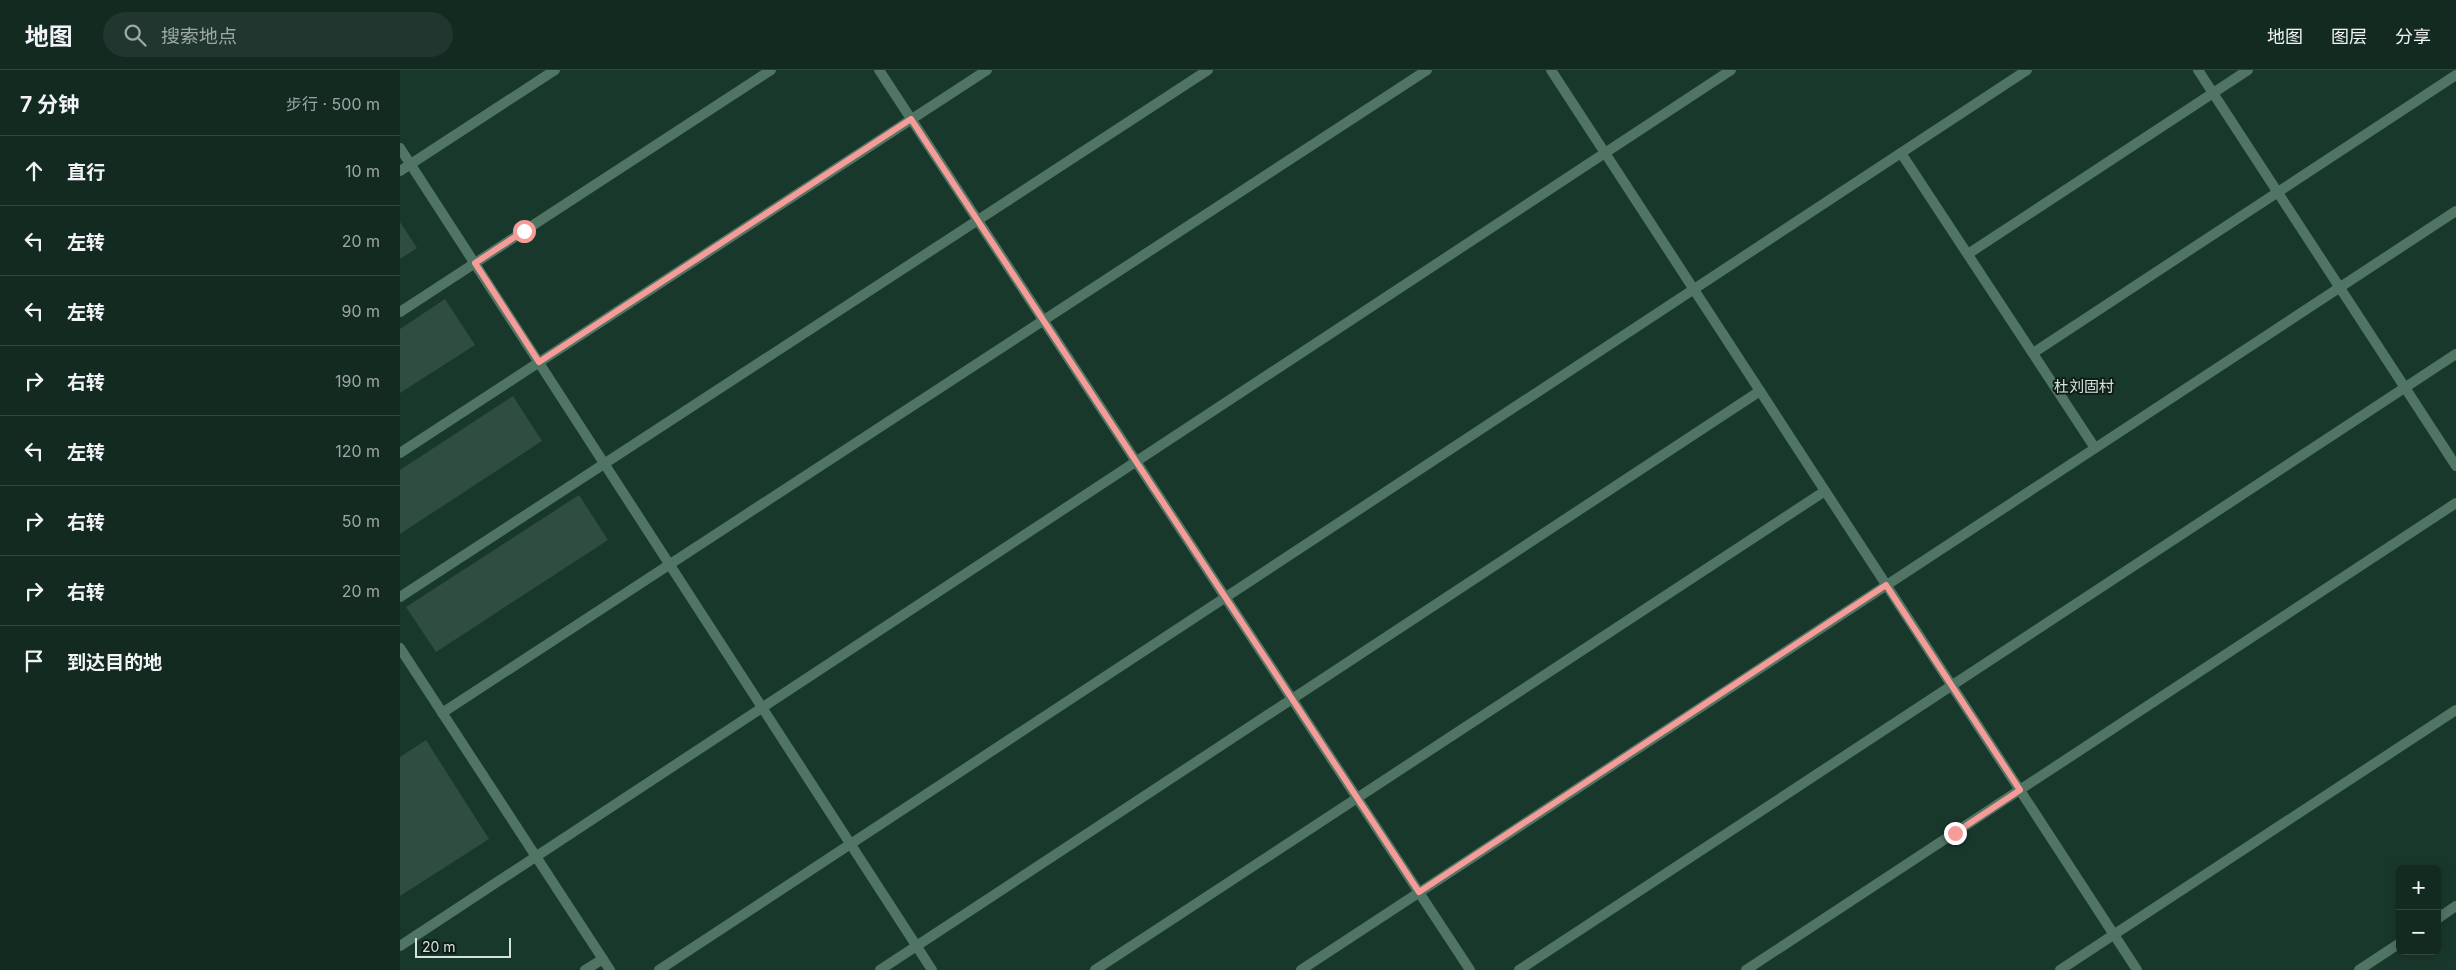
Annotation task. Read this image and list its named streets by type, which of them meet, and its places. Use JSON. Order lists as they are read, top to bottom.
{
  "districts": ["杜刘固村"],
  "scale_bar": "20 m",
  "page": {
    "header": "地图",
    "search": "搜索地点",
    "nav": ["地图", "图层", "分享"],
    "heading": ["7 分钟", "步行 · 500 m"],
    "list": [
      ["直行", "10 m"],
      ["左转", "20 m"],
      ["左转", "90 m"],
      ["右转", "190 m"],
      ["左转", "120 m"],
      ["右转", "50 m"],
      ["右转", "20 m"],
      "到达目的地"
    ],
    "map_buttons": ["+", "−"],
    "scale": "20 m"
  }
}
